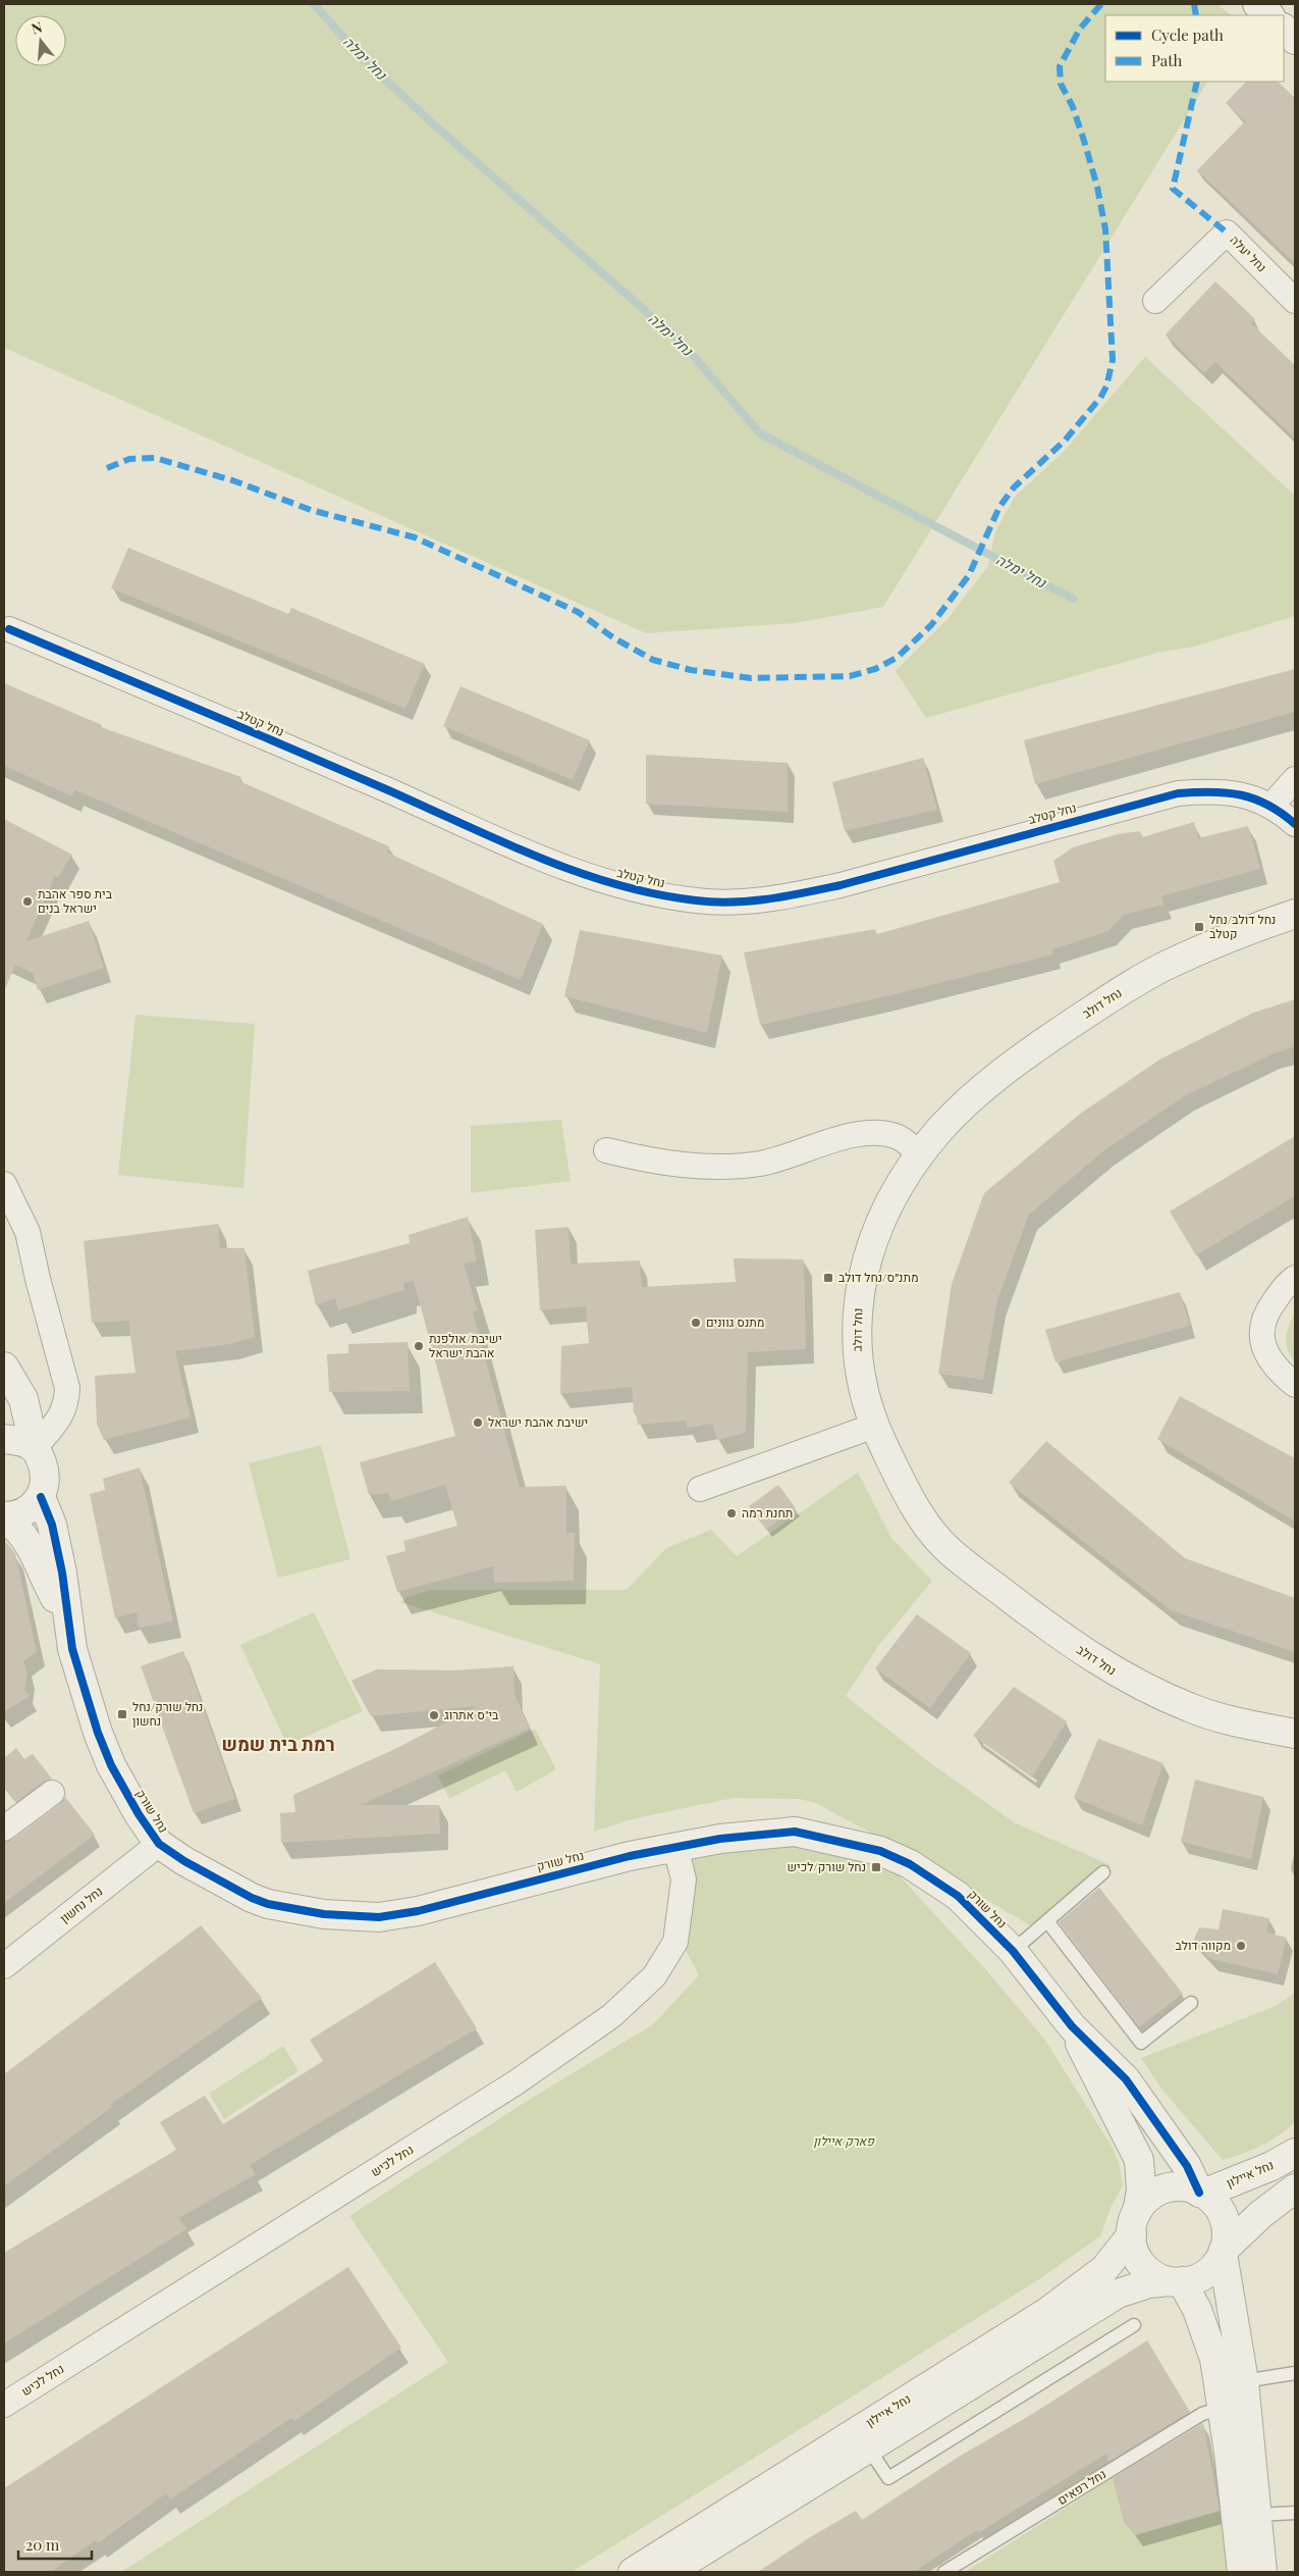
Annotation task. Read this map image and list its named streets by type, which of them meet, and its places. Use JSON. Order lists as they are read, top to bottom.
{
  "streets": {
    "street": [
      "נחל יעלה",
      "נחל קטלב",
      "נחל דולב",
      "נחל שורק",
      "נחל נחשון",
      "נחל לכיש",
      "נחל איילון"
    ],
    "lane": ["נחל רפאים"]
  },
  "crossings": [
    ["נחל שורק", "נחל נחשון"],
    ["נחל שורק", "נחל לכיש"],
    ["נחל שורק", "נחל איילון"]
  ],
  "districts": ["רמת בית שמש"],
  "water": ["נחל ימלה"],
  "parks": ["פארק איילון"],
  "places": {
    "other": [
      "בית ספר אהבת ישראל בנים",
      "מתנס גוונים",
      "ישיבת/אולפנת אהבת ישראל",
      "ישיבת אהבת ישראל",
      "תחנת רמה",
      "בי\"ס אתרוג",
      "מקווה דולב"
    ],
    "transit": [
      "נחל דולב/נחל קטלב",
      "מתנ״ס/נחל דולב",
      "נחל שורק/נחל נחשון",
      "נחל שורק/לכיש"
    ]
  },
  "legend": ["Cycle path", "Path"],
  "scale_bar": "20 m",
  "north": "top"
}
